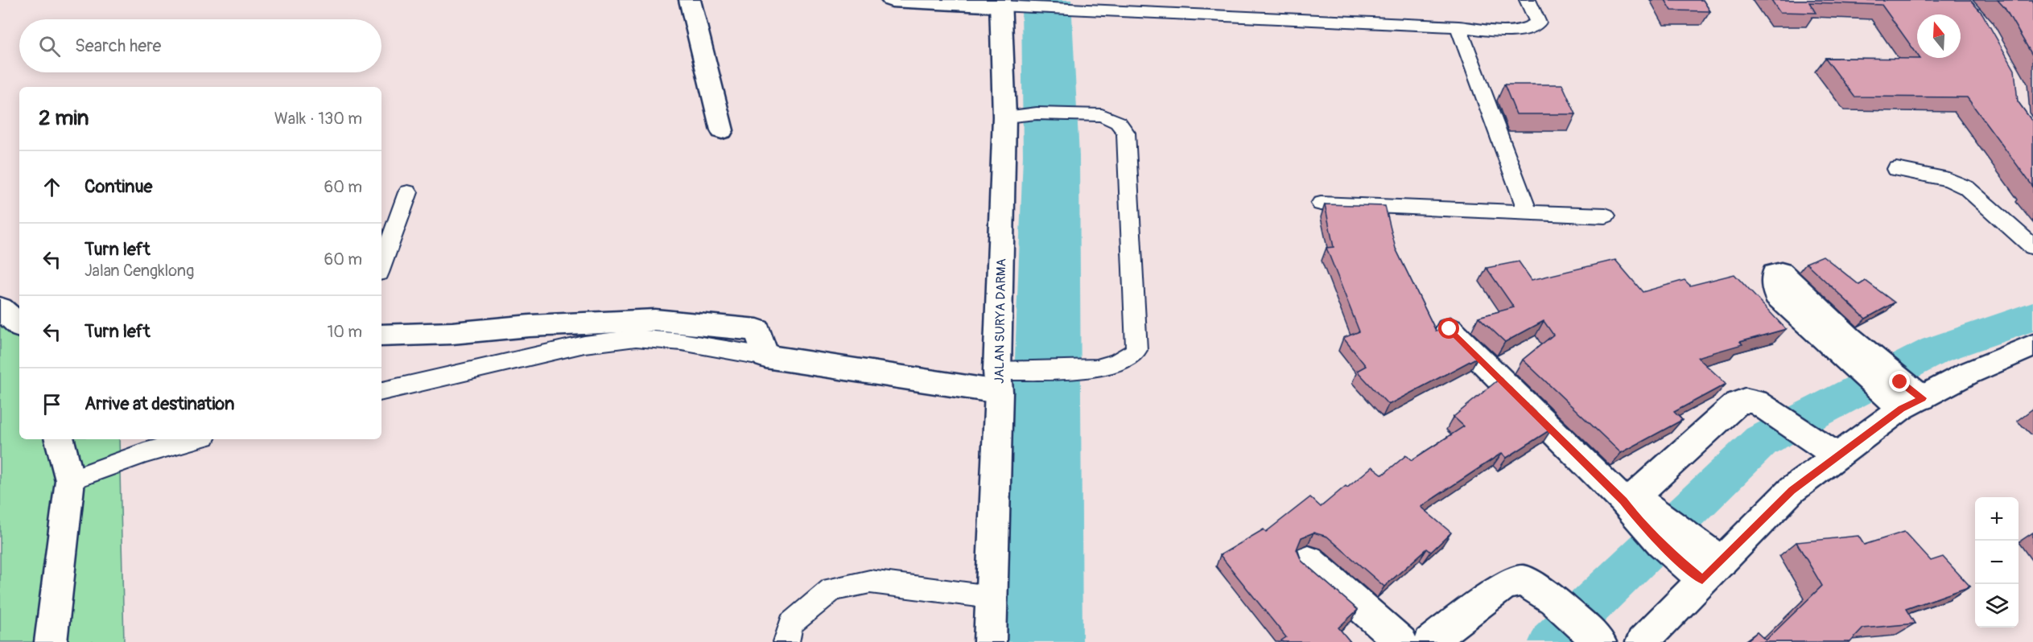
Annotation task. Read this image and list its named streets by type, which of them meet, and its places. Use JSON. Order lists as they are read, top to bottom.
{
  "streets": {
    "street": ["JALAN SURYA DARMA"]
  },
  "north": "top",
  "page": {
    "search": "Search here",
    "heading": ["2 min", "Walk · 130 m"],
    "list": [
      ["Continue", "60 m"],
      ["Turn left", "Jalan Cengklong", "60 m"],
      ["Turn left", "10 m"],
      "Arrive at destination"
    ],
    "map_buttons": ["+", "−"]
  }
}
